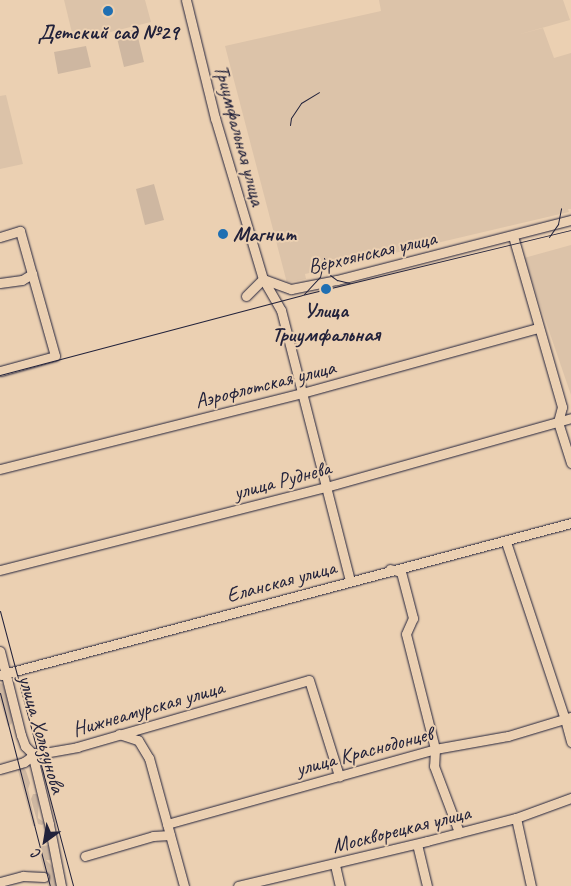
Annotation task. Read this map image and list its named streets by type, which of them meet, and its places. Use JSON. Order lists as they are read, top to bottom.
{
  "streets": {
    "street": [
      "Триумфальная улица",
      "Верхоянская улица",
      "Аэрофлотская улица",
      "улица Руднева",
      "Еланская улица",
      "Нижнеамурская улица",
      "улица Хользунова",
      "улица Краснодонцев",
      "Москворецкая улица"
    ]
  },
  "crossings": [
    ["Триумфальная улица", "Верхоянская улица"],
    ["Триумфальная улица", "Аэрофлотская улица"],
    ["Триумфальная улица", "улица Руднева"],
    ["Триумфальная улица", "Еланская улица"],
    ["Еланская улица", "улица Хользунова"],
    ["Нижнеамурская улица", "улица Хользунова"],
    ["Нижнеамурская улица", "улица Краснодонцев"]
  ],
  "places": ["Детский сад №29", "Магнит", "Улица Триумфальная"],
  "north": "bottom left"
}
